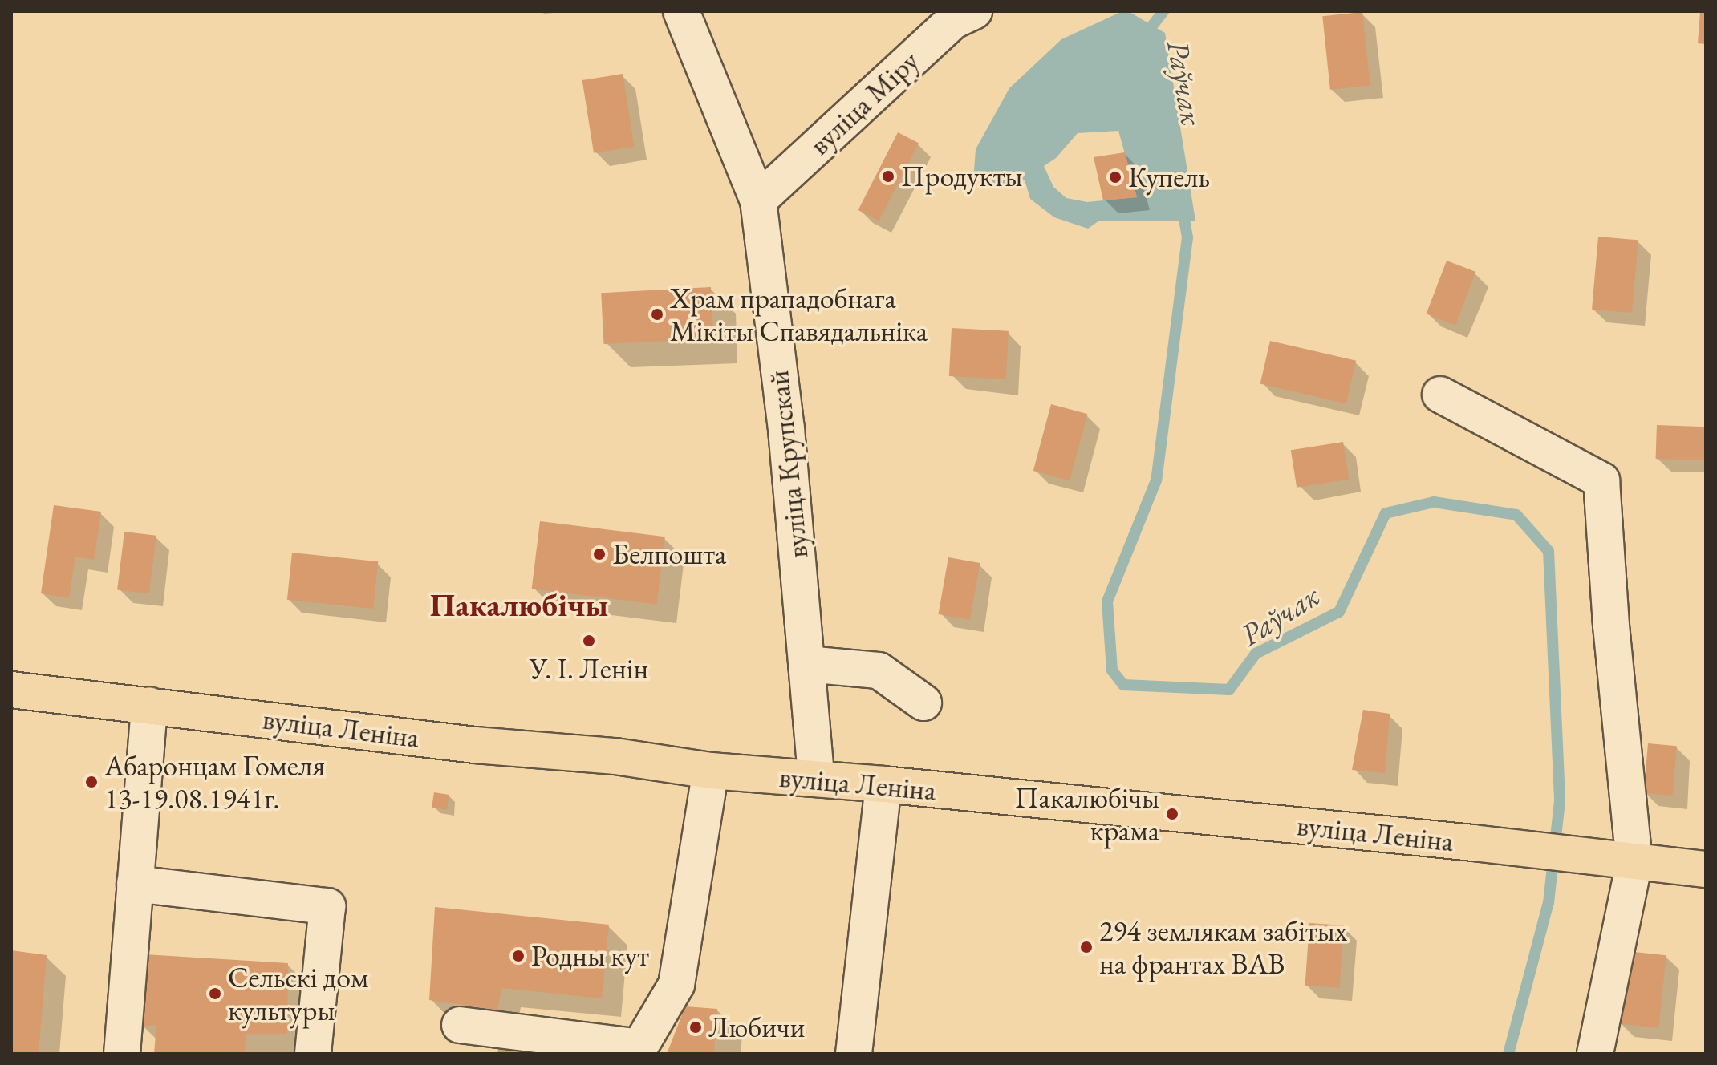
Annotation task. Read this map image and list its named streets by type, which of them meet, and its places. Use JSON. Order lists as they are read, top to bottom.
{
  "streets": {
    "main road": ["вуліца Леніна"],
    "street": ["вуліца Міру", "вуліца Крупскай"]
  },
  "crossings": [
    ["вуліца Міру", "вуліца Крупскай"],
    ["вуліца Крупскай", "вуліца Леніна"]
  ],
  "districts": ["Пакалюбічы"],
  "water": ["Раўчак"],
  "places": [
    "Продукты",
    "Купель",
    "Храм прападобнага Мікіты Спавядальніка",
    "Белпошта",
    "У. І. Ленін",
    "Абаронцам Гомеля 13-19.08.1941г.",
    "Пакалюбічы крама",
    "294 землякам забітых на франтах ВАВ",
    "Родны кут",
    "Сельскі дом культуры",
    "Любичи"
  ]
}
